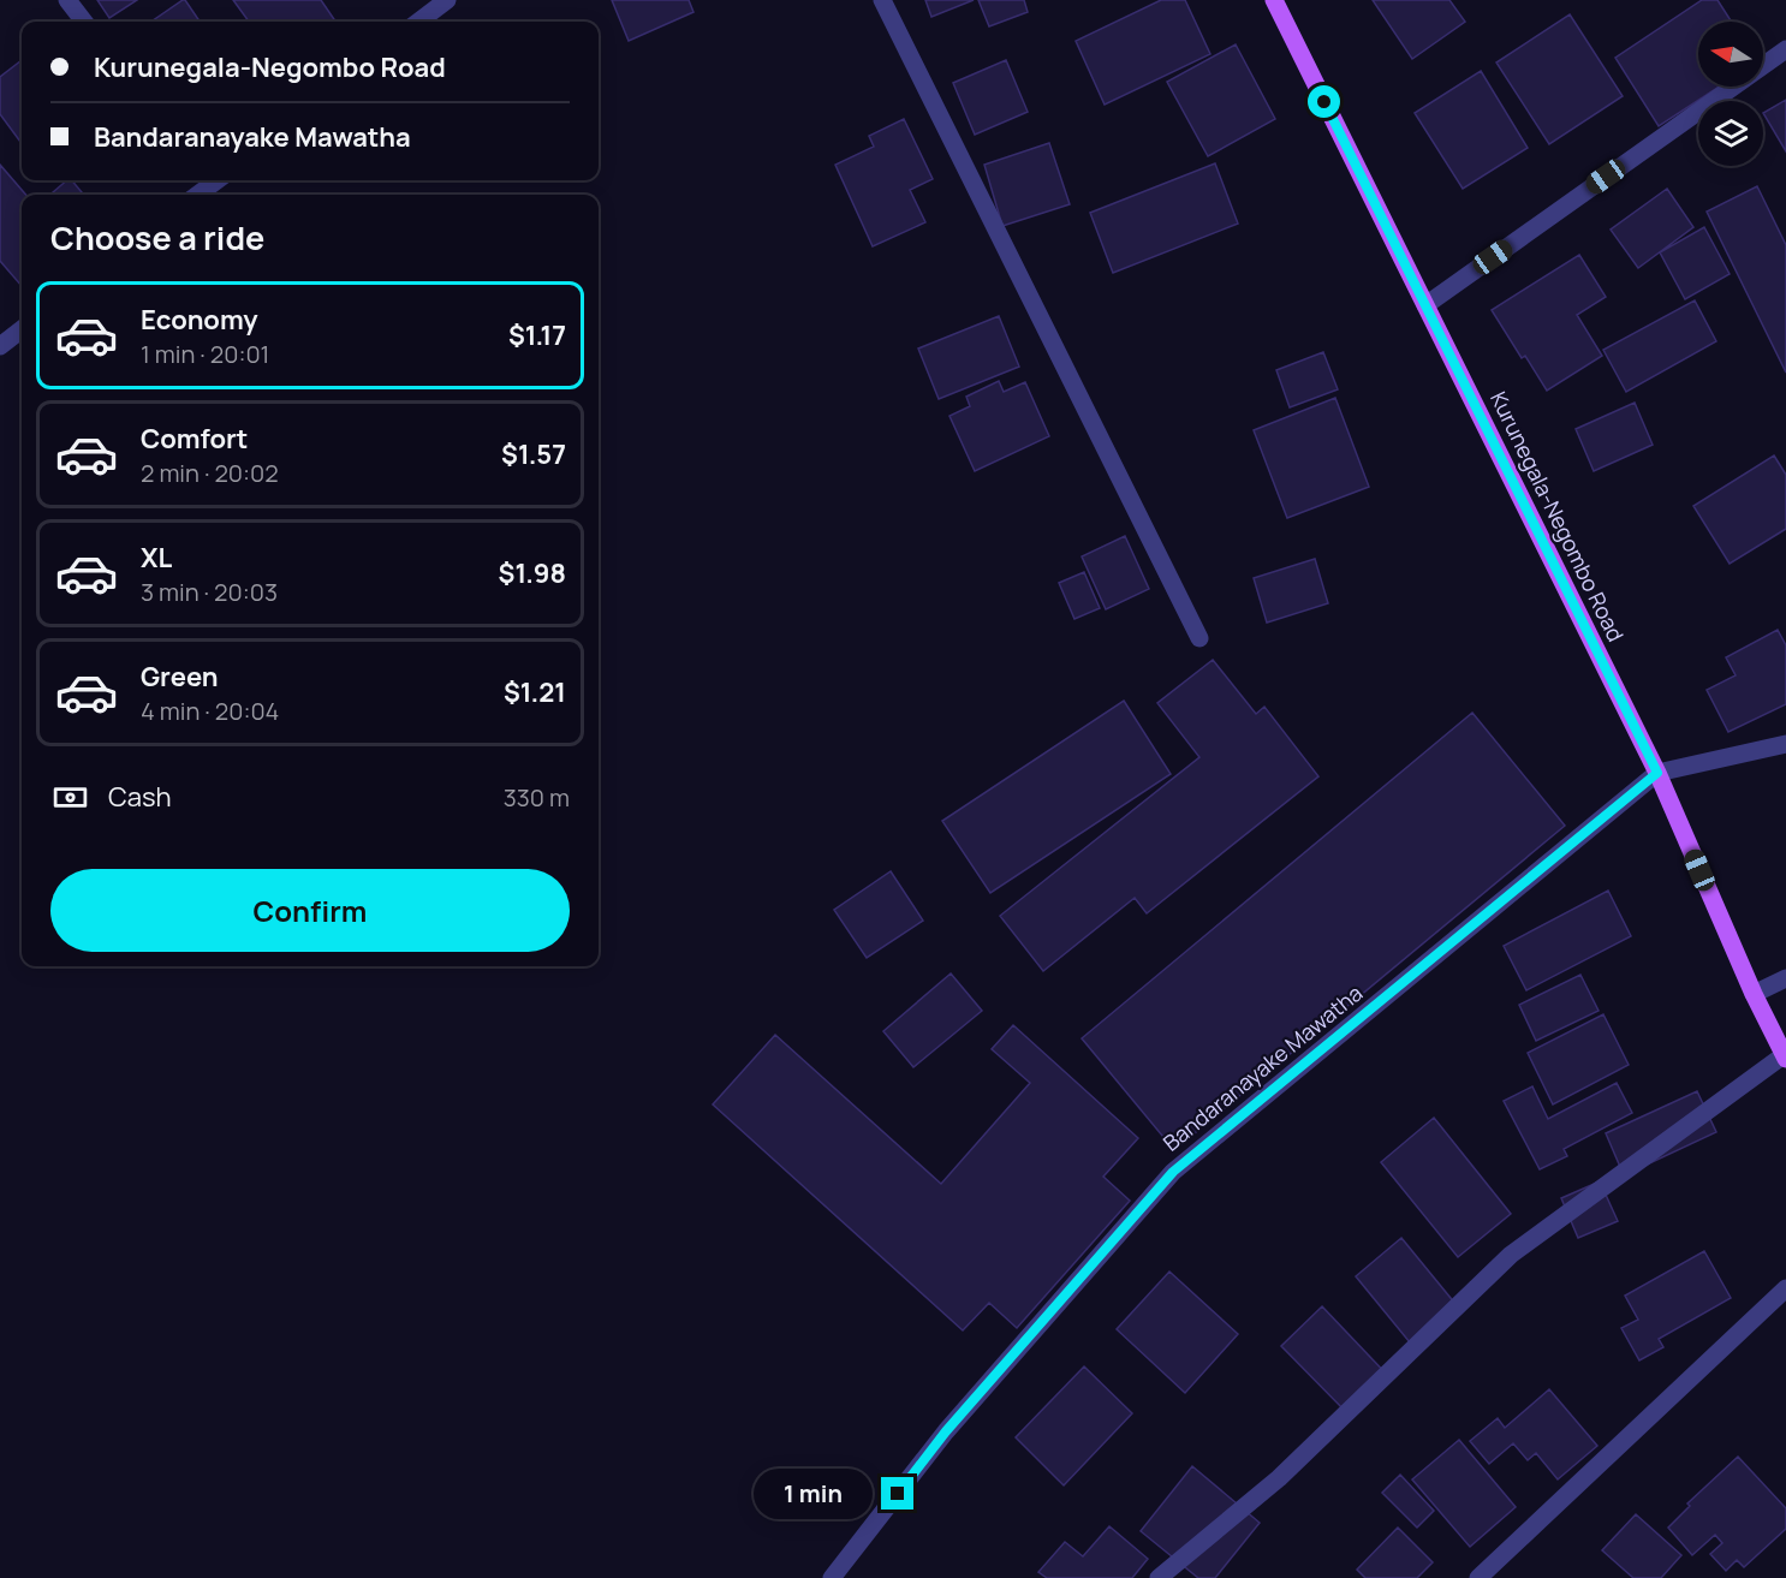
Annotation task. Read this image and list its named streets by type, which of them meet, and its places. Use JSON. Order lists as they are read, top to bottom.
{
  "streets": {
    "main road": ["Kurunegala-Negombo Road"],
    "street": ["Bandaranayake Mawatha"]
  },
  "crossings": [
    ["Kurunegala-Negombo Road", "Bandaranayake Mawatha"]
  ],
  "north": "left",
  "page": {
    "banner": ["Kurunegala-Negombo Road", "Bandaranayake Mawatha"],
    "heading": "Choose a ride",
    "list": [
      {
        "name": "Economy",
        "note": "1 min · 20:01",
        "value": "$1.17"
      },
      {
        "name": "Comfort",
        "note": "2 min · 20:02",
        "value": "$1.57"
      },
      {
        "name": "XL",
        "note": "3 min · 20:03",
        "value": "$1.98"
      },
      {
        "name": "Green",
        "note": "4 min · 20:04",
        "value": "$1.21"
      }
    ],
    "pay": ["Cash", "330 m"],
    "buttons": "Confirm",
    "bubble": "1 min"
  }
}
